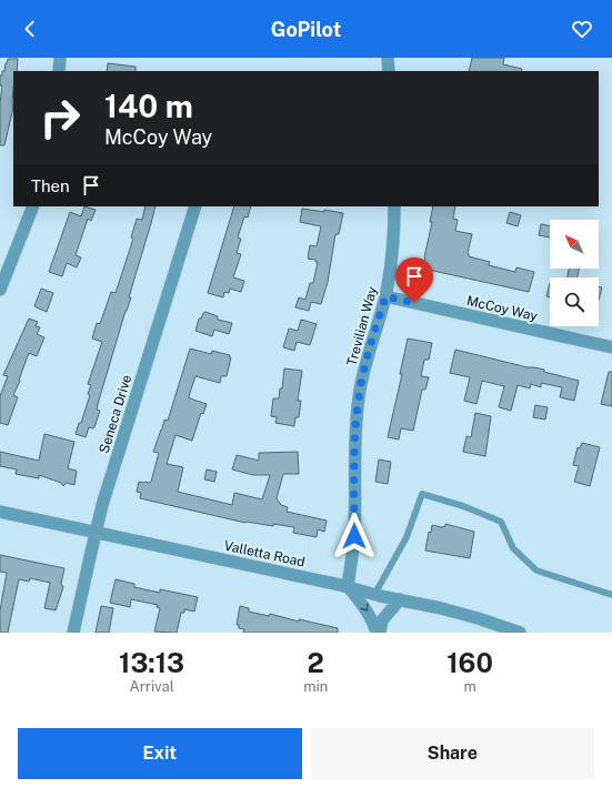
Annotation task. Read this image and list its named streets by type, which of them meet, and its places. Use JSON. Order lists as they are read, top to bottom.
{
  "streets": {
    "street": [
      "McCoy Way",
      "Trevilian Way",
      "Seneca Drive",
      "Valletta Road"
    ]
  },
  "crossings": [
    ["McCoy Way", "Trevilian Way"],
    ["Trevilian Way", "Valletta Road"],
    ["Seneca Drive", "Valletta Road"]
  ],
  "north": "top left",
  "page": {
    "header": "GoPilot",
    "turn": ["140 m", "McCoy Way"],
    "then": "Then",
    "eta": [
      "13:13",
      "Arrival",
      "2",
      "min",
      "160",
      "m"
    ],
    "buttons": ["Exit", "Share"]
  }
}
